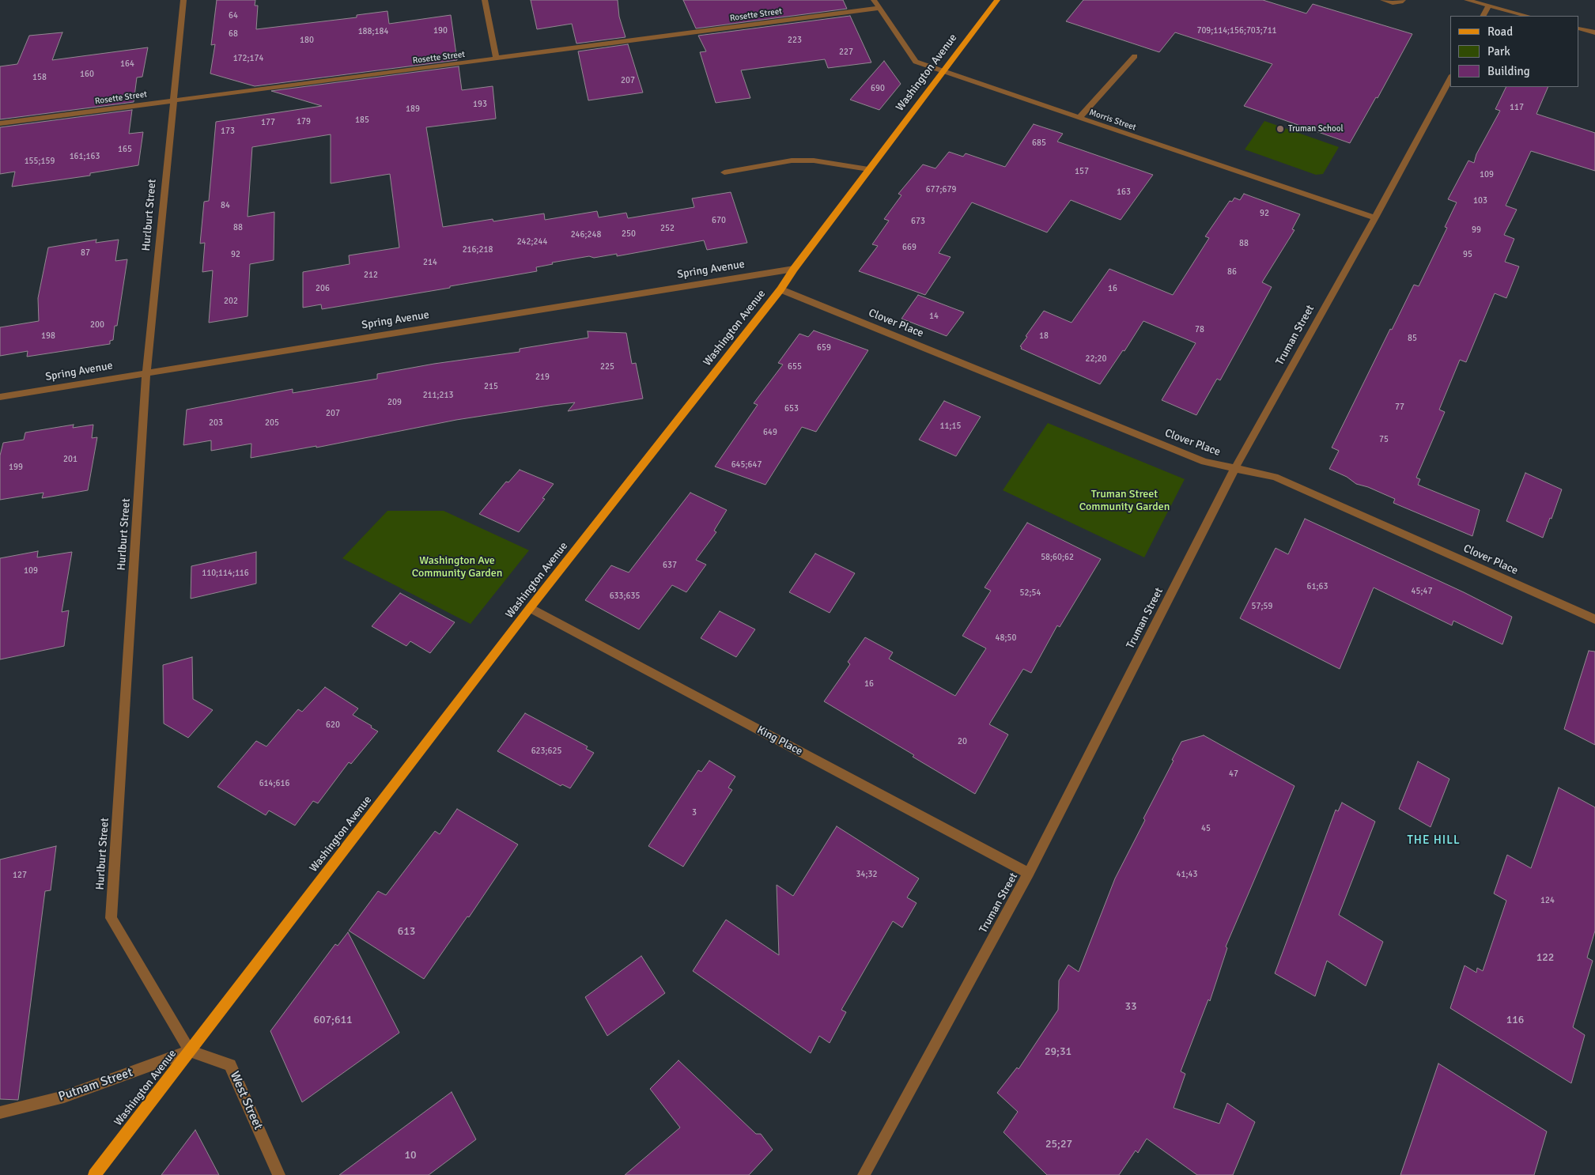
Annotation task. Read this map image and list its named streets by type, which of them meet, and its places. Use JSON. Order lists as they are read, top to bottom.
{
  "streets": {
    "main road": ["Washington Avenue"],
    "street": [
      "Rosette Street",
      "Morris Street",
      "Hurlburt Street",
      "Spring Avenue",
      "Clover Place",
      "Truman Street",
      "King Place",
      "Putnam Street",
      "West Street"
    ]
  },
  "crossings": [
    ["Rosette Street", "Morris Street"],
    ["Rosette Street", "Hurlburt Street"],
    ["Washington Avenue", "Morris Street"],
    ["Washington Avenue", "Hurlburt Street"],
    ["Washington Avenue", "Spring Avenue"],
    ["Washington Avenue", "Clover Place"],
    ["Washington Avenue", "King Place"],
    ["Washington Avenue", "Putnam Street"],
    ["Washington Avenue", "West Street"],
    ["Morris Street", "Truman Street"],
    ["Hurlburt Street", "Spring Avenue"],
    ["Hurlburt Street", "Putnam Street"],
    ["Hurlburt Street", "West Street"],
    ["Clover Place", "Truman Street"],
    ["Truman Street", "King Place"],
    ["Putnam Street", "West Street"]
  ],
  "districts": ["THE HILL"],
  "parks": ["Truman Street Community Garden", "Washington Ave Community Garden"],
  "places": ["Truman School"],
  "house_numbers": [
    "64",
    "190",
    "709;114;156;703;711",
    "188;184",
    "68",
    "180",
    "223",
    "227",
    "172;174",
    "164",
    "160",
    "158",
    "207",
    "690",
    "193",
    "117",
    "189",
    "185",
    "179",
    "177",
    "173",
    "685",
    "165",
    "161;163",
    "155;159",
    "157",
    "109",
    "677;679",
    "163",
    "103",
    "84",
    "92",
    "670",
    "673",
    "88",
    "252",
    "99",
    "250",
    "246;248",
    "242;244",
    "88",
    "669",
    "216;218",
    "87",
    "92",
    "95",
    "214",
    "86",
    "212",
    "206",
    "16",
    "202",
    "14",
    "200",
    "78",
    "198",
    "18",
    "85",
    "659",
    "22;20",
    "225",
    "655",
    "219",
    "215",
    "211;213",
    "209",
    "77",
    "653",
    "207",
    "203",
    "205",
    "11;15",
    "649",
    "75",
    "201",
    "645;647",
    "199",
    "58;60;62",
    "637",
    "109",
    "110;114;116",
    "61;63",
    "45;47",
    "52;54",
    "633;635",
    "57;59",
    "48;50",
    "16",
    "620",
    "20",
    "623;625",
    "47",
    "614;616",
    "3",
    "45",
    "34;32",
    "41;43",
    "127",
    "124",
    "613",
    "122",
    "33",
    "607;611",
    "116",
    "29;31",
    "25;27",
    "10"
  ],
  "legend": ["Road", "Park", "Building"]
}
